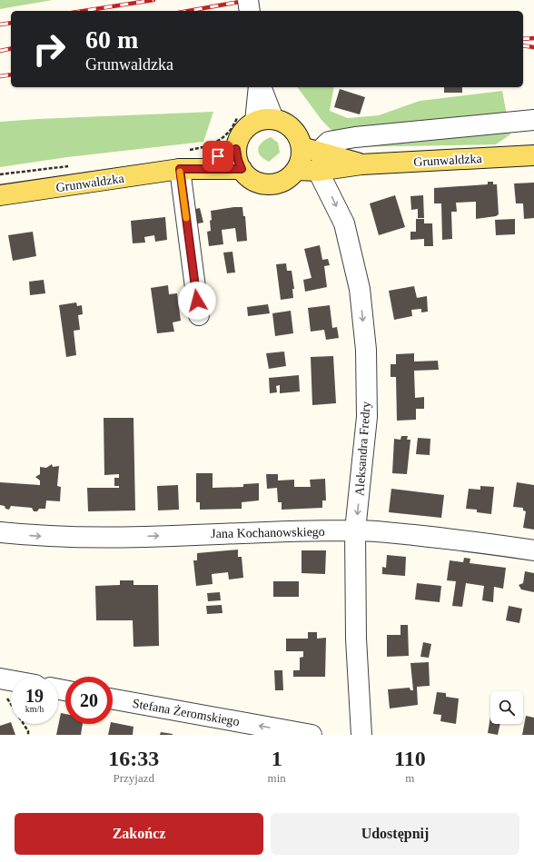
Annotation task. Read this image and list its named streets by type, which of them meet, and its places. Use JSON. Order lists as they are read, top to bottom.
{
  "streets": {
    "main road": ["Grunwaldzka"],
    "street": ["Aleksandra Fredry", "Jana Kochanowskiego", "Stefana Żeromskiego"]
  },
  "crossings": [
    ["Grunwaldzka", "Aleksandra Fredry"],
    ["Aleksandra Fredry", "Jana Kochanowskiego"]
  ],
  "one_way": ["Aleksandra Fredry", "Jana Kochanowskiego", "Stefana Żeromskiego"],
  "page": {
    "turn": ["60 m", "Grunwaldzka"],
    "speed": "19 km/h",
    "limit": "20",
    "eta": [
      "16:33",
      "Przyjazd",
      "1",
      "min",
      "110",
      "m"
    ],
    "buttons": ["Zakończ", "Udostępnij"]
  }
}
